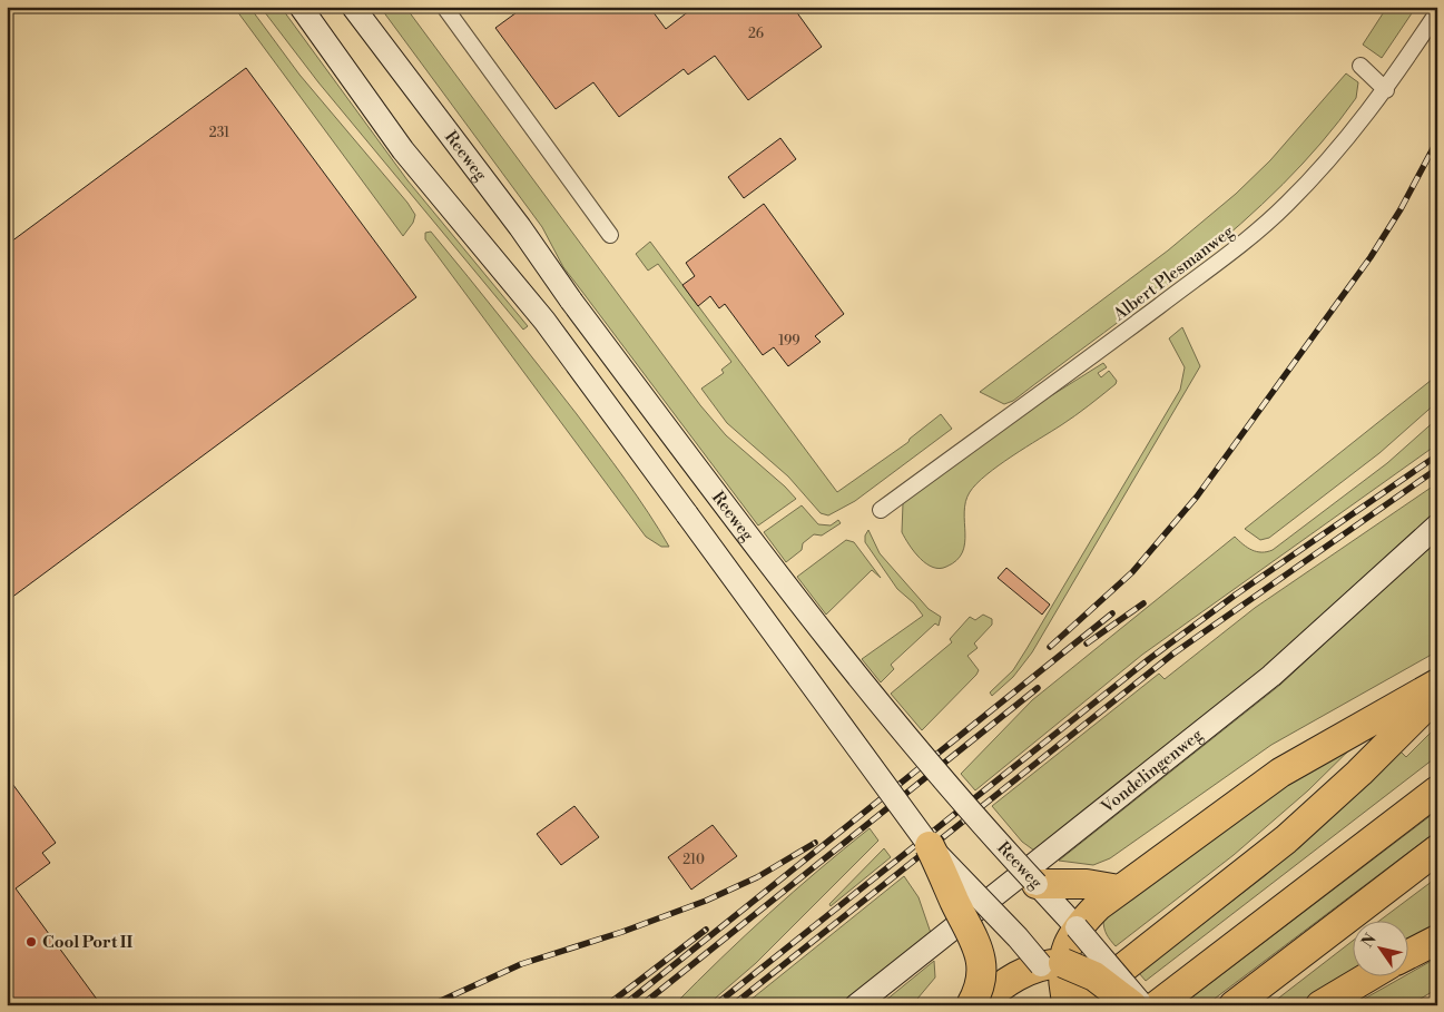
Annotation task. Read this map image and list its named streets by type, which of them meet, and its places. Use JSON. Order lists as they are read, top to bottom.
{
  "streets": {
    "main road": ["Reeweg", "Vondelingenweg"],
    "street": ["Albert Plesmanweg"]
  },
  "places": ["Cool Port II"],
  "house_numbers": [
    "26",
    "231",
    "199",
    "210"
  ],
  "north": "top left"
}
